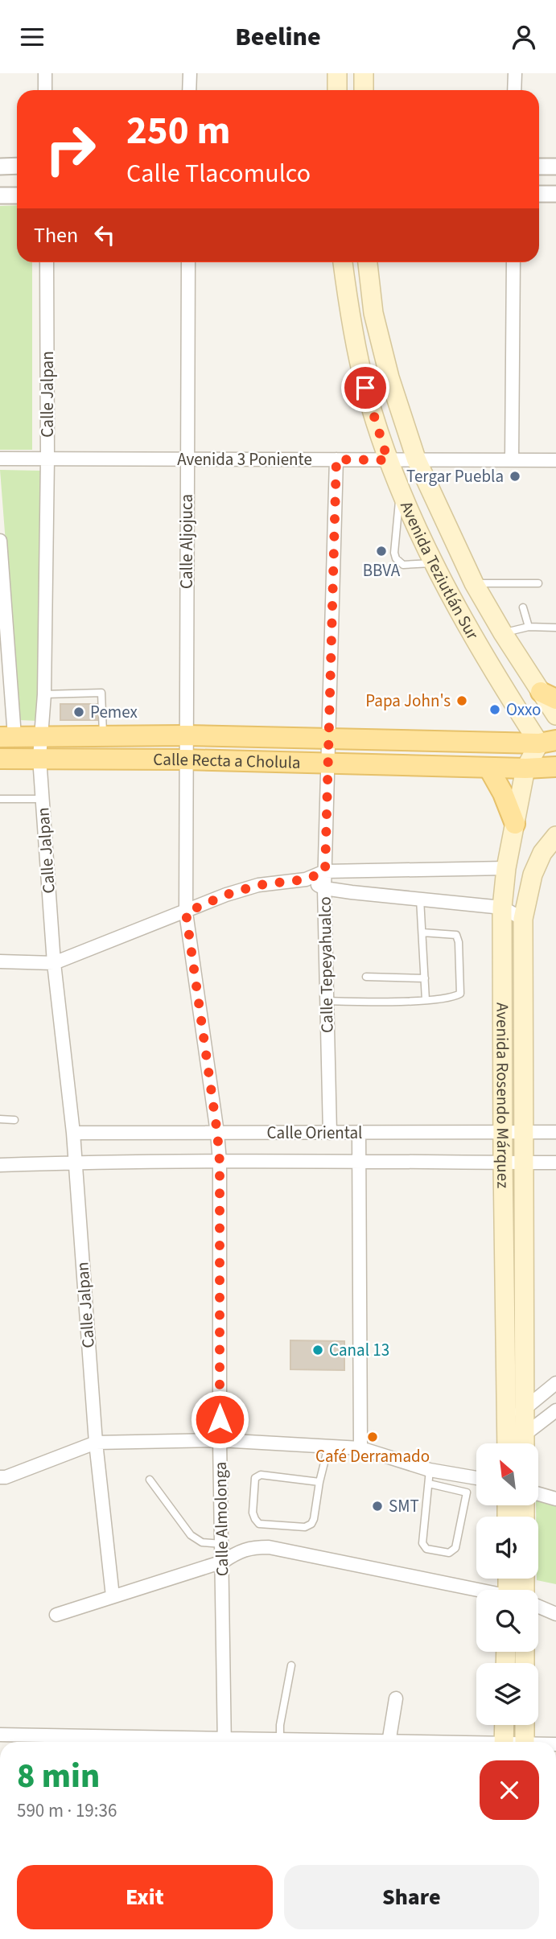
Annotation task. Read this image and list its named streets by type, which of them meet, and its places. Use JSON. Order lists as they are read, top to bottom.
{
  "streets": {
    "main road": ["Avenida Teziutlán Sur", "Calle Recta a Cholula", "Avenida Rosendo Márquez"],
    "street": [
      "Calle Jalpan",
      "Avenida 3 Poniente",
      "Calle Aljojuca",
      "Calle Tepeyahualco",
      "Calle Oriental",
      "Calle Almolonga"
    ]
  },
  "crossings": [
    ["Calle Jalpan", "Avenida 3 Poniente"],
    ["Calle Jalpan", "Calle Recta a Cholula"],
    ["Calle Jalpan", "Calle Oriental"],
    ["Avenida 3 Poniente", "Calle Aljojuca"],
    ["Avenida 3 Poniente", "Avenida Teziutlán Sur"],
    ["Avenida 3 Poniente", "Calle Tepeyahualco"],
    ["Calle Aljojuca", "Calle Recta a Cholula"],
    ["Calle Aljojuca", "Calle Almolonga"],
    ["Avenida Teziutlán Sur", "Calle Recta a Cholula"],
    ["Avenida Teziutlán Sur", "Avenida Rosendo Márquez"],
    ["Calle Recta a Cholula", "Calle Tepeyahualco"],
    ["Calle Recta a Cholula", "Avenida Rosendo Márquez"],
    ["Calle Recta a Cholula", "Calle Almolonga"],
    ["Calle Tepeyahualco", "Calle Oriental"],
    ["Avenida Rosendo Márquez", "Calle Oriental"],
    ["Calle Oriental", "Calle Almolonga"]
  ],
  "places": [
    "Tergar Puebla",
    "BBVA",
    "Papa John's",
    "Oxxo",
    "Pemex",
    "Canal 13",
    "Café Derramado",
    "SMT"
  ],
  "north": "top left",
  "page": {
    "header": "Beeline",
    "turn": ["250 m", "Calle Tlacomulco"],
    "then": "Then",
    "heading": ["8 min", "590 m · 19:36"],
    "buttons": ["Exit", "Share"]
  }
}
